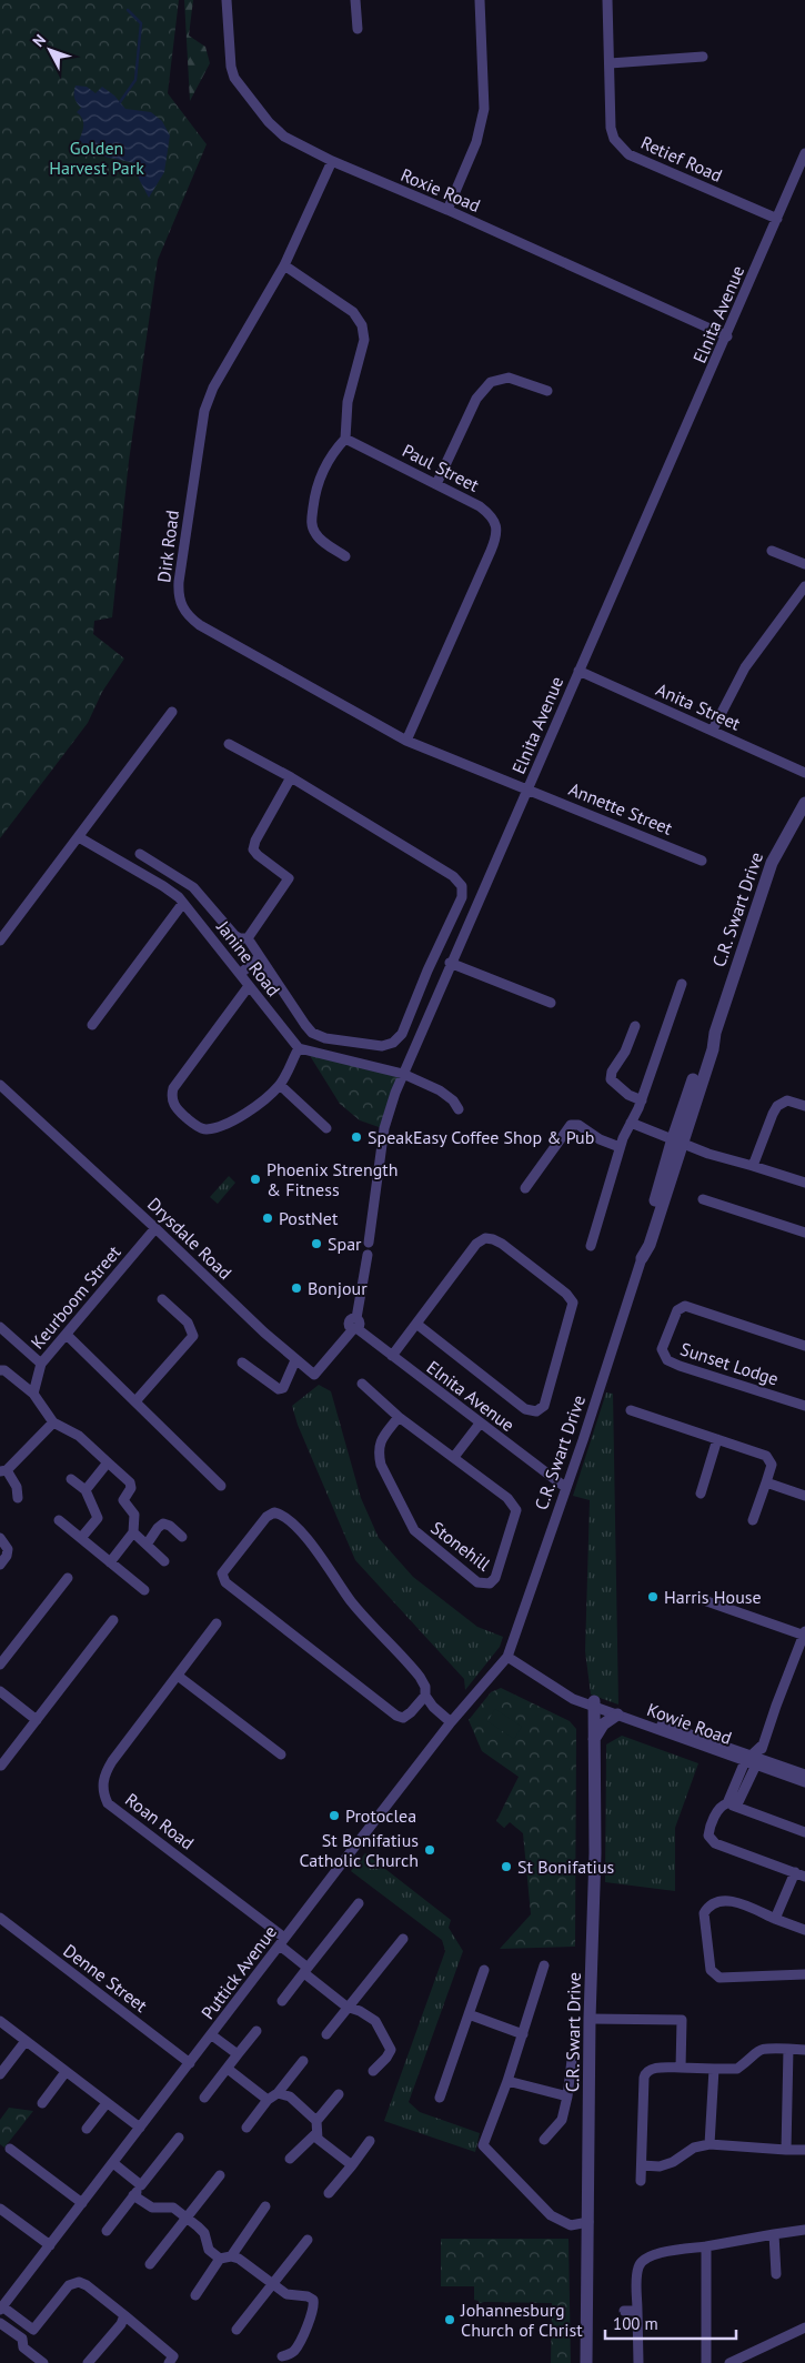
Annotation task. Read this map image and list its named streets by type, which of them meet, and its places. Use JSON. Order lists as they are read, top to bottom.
{
  "streets": {
    "street": [
      "Retief Road",
      "Roxie Road",
      "Elnita Avenue",
      "Paul Street",
      "Dirk Road",
      "Anita Street",
      "Annette Street",
      "C.R. Swart Drive",
      "Janine Road",
      "Drysdale Road",
      "Keurboom Street",
      "Sunset Lodge",
      "Stonehill",
      "Kowie Road",
      "Roan Road",
      "Puttick Avenue",
      "Denne Street"
    ]
  },
  "crossings": [
    ["Retief Road", "Elnita Avenue"],
    ["Roxie Road", "Elnita Avenue"],
    ["Roxie Road", "Dirk Road"],
    ["Elnita Avenue", "Dirk Road"],
    ["Elnita Avenue", "Anita Street"],
    ["Elnita Avenue", "Annette Street"],
    ["Elnita Avenue", "C.R. Swart Drive"],
    ["Elnita Avenue", "Drysdale Road"],
    ["Paul Street", "Dirk Road"],
    ["Dirk Road", "Annette Street"],
    ["C.R. Swart Drive", "Kowie Road"],
    ["C.R. Swart Drive", "Puttick Avenue"],
    ["Drysdale Road", "Keurboom Street"],
    ["Kowie Road", "Puttick Avenue"],
    ["Roan Road", "Puttick Avenue"],
    ["Puttick Avenue", "Denne Street"]
  ],
  "parks": ["Golden Harvest Park"],
  "places": [
    "SpeakEasy Coffee Shop & Pub",
    "Phoenix Strength & Fitness",
    "PostNet",
    "Spar",
    "Bonjour",
    "Harris House",
    "Protoclea",
    "St Bonifatius Catholic Church",
    "St Bonifatius",
    "Johannesburg Church of Christ"
  ],
  "scale_bar": "100 m",
  "north": "top left"
}
